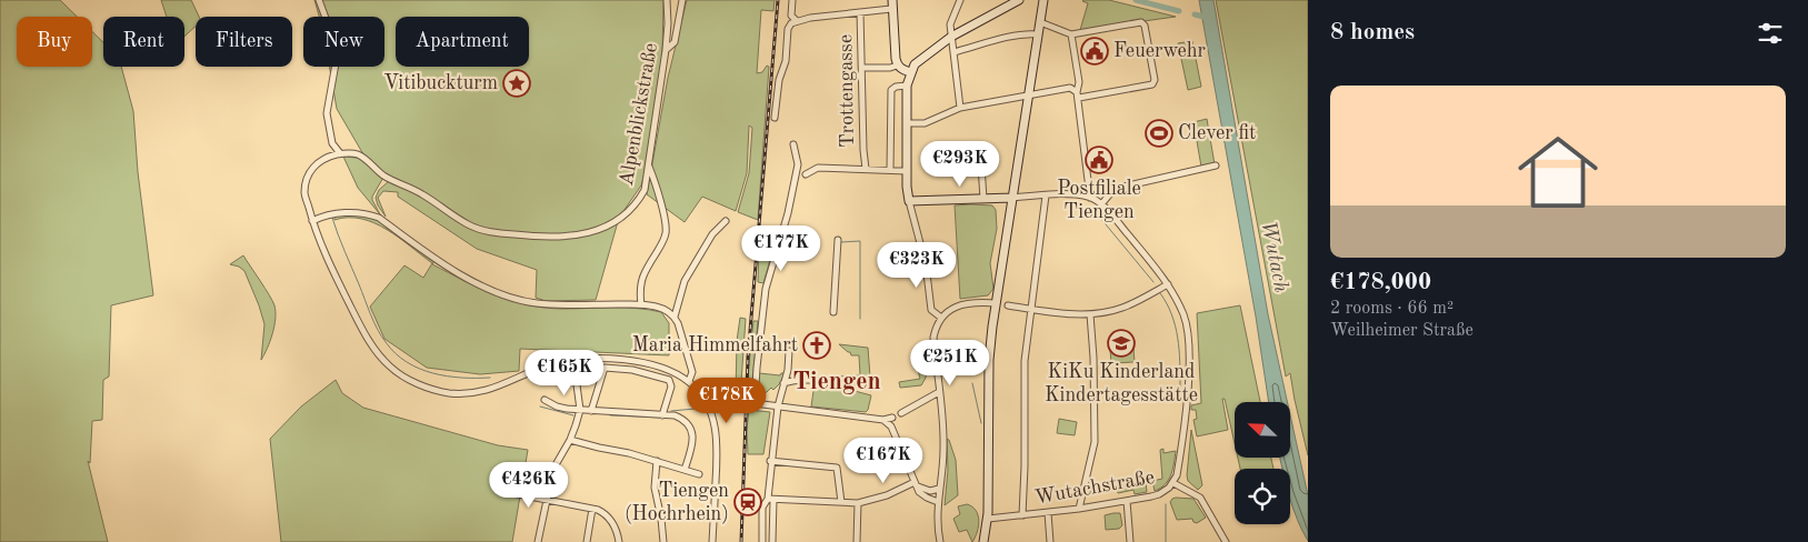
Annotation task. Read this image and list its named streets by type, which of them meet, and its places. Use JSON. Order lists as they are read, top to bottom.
{
  "streets": {
    "street": ["Trottengasse", "Alpenblickstraße", "Wutachstraße"]
  },
  "districts": ["Tiengen"],
  "water": ["Wutach"],
  "places": {
    "public building": ["Feuerwehr", "Postfiliale Tiengen"],
    "place": ["Vitibuckturm"],
    "sports": ["Clever fit"],
    "school or university": ["KiKu Kinderland Kindertagesstätte"],
    "church": ["Maria Himmelfahrt"],
    "station": ["Tiengen (Hochrhein)"]
  },
  "north": "top left",
  "page": {
    "heading": "8 homes",
    "chip": [
      "Buy",
      "Rent",
      "Filters",
      "New",
      "Apartment"
    ],
    "list": [
      {
        "name": "€178,000",
        "note": "2 rooms · 66 m² · Weilheimer Straße"
      }
    ],
    "price": [
      "€293K",
      "€177K",
      "€323K",
      "€251K",
      "€165K",
      "€178K",
      "€167K",
      "€426K"
    ]
  }
}
